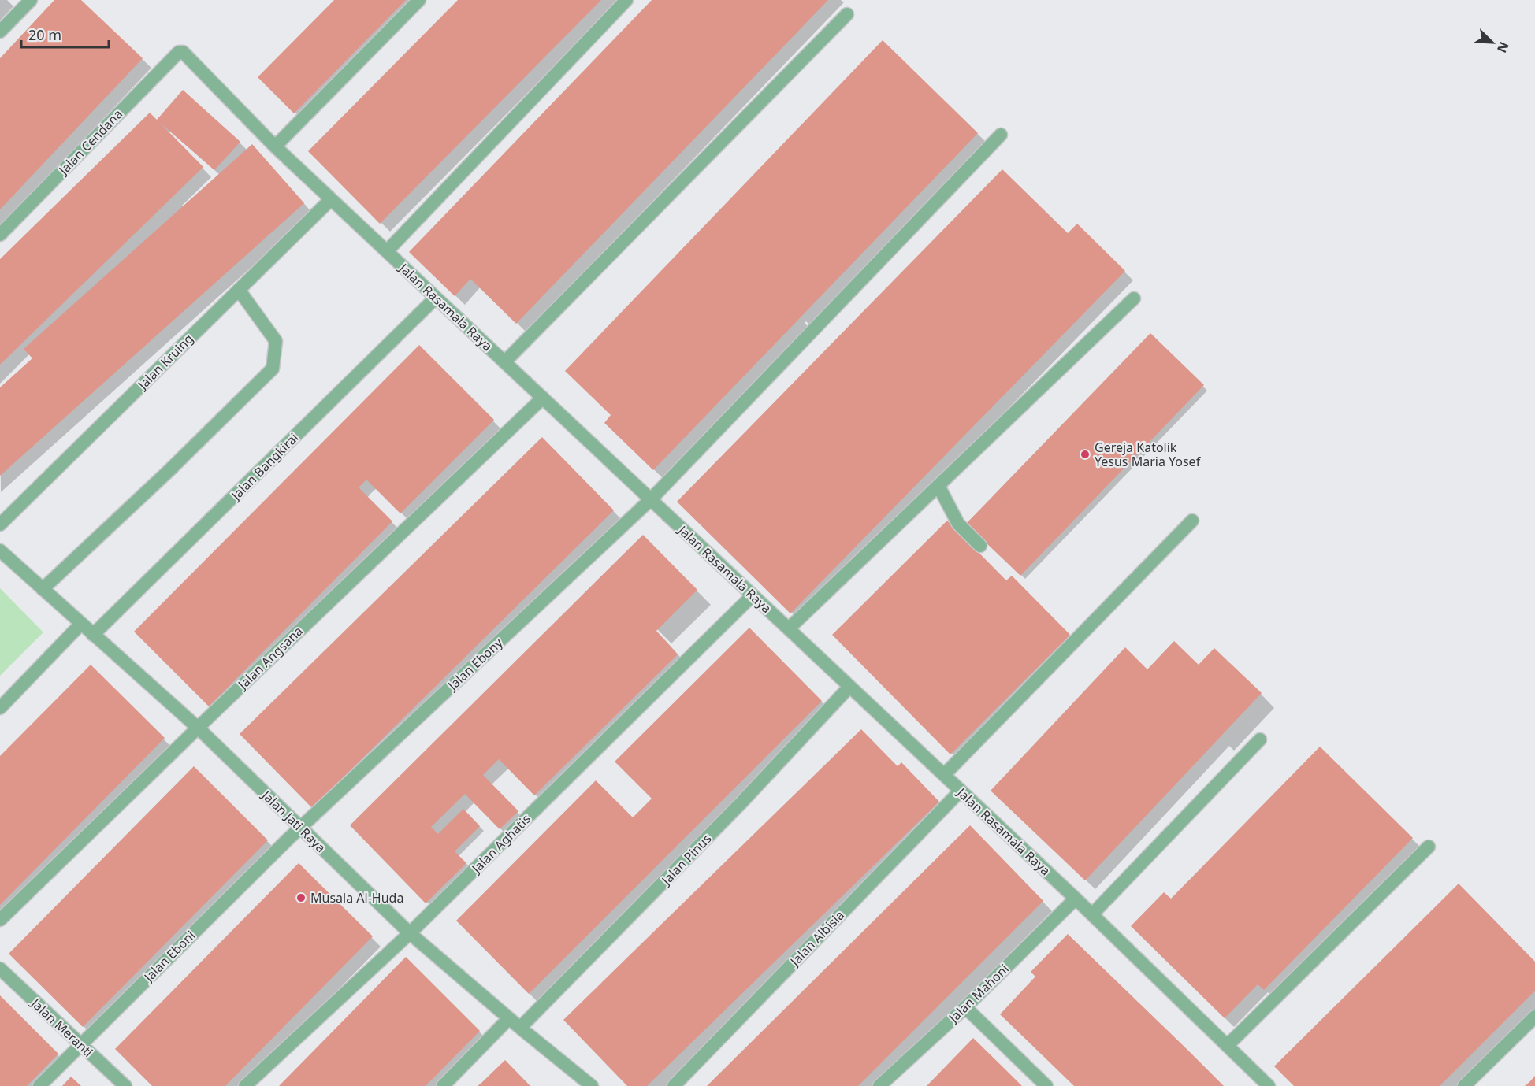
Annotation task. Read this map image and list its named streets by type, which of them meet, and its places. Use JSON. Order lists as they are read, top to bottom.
{
  "streets": {
    "street": [
      "Jalan Cendana",
      "Jalan Rasamala Raya",
      "Jalan Kruing",
      "Jalan Bangkirai",
      "Jalan Angsana",
      "Jalan Ebony",
      "Jalan Jati Raya",
      "Jalan Aghatis",
      "Jalan Pinus",
      "Jalan Albisia",
      "Jalan Eboni",
      "Jalan Mahoni",
      "Jalan Meranti"
    ]
  },
  "crossings": [
    ["Jalan Cendana", "Jalan Rasamala Raya"],
    ["Jalan Rasamala Raya", "Jalan Kruing"],
    ["Jalan Rasamala Raya", "Jalan Bangkirai"],
    ["Jalan Rasamala Raya", "Jalan Angsana"],
    ["Jalan Rasamala Raya", "Jalan Ebony"],
    ["Jalan Rasamala Raya", "Jalan Aghatis"],
    ["Jalan Rasamala Raya", "Jalan Pinus"],
    ["Jalan Rasamala Raya", "Jalan Albisia"],
    ["Jalan Rasamala Raya", "Jalan Mahoni"],
    ["Jalan Bangkirai", "Jalan Jati Raya"],
    ["Jalan Angsana", "Jalan Jati Raya"],
    ["Jalan Ebony", "Jalan Jati Raya"],
    ["Jalan Ebony", "Jalan Eboni"],
    ["Jalan Jati Raya", "Jalan Aghatis"],
    ["Jalan Jati Raya", "Jalan Pinus"],
    ["Jalan Jati Raya", "Jalan Eboni"],
    ["Jalan Eboni", "Jalan Meranti"]
  ],
  "places": ["Gereja Katolik Yesus Maria Yosef", "Musala Al-Huda"],
  "scale_bar": "20 m",
  "north": "bottom right"
}
